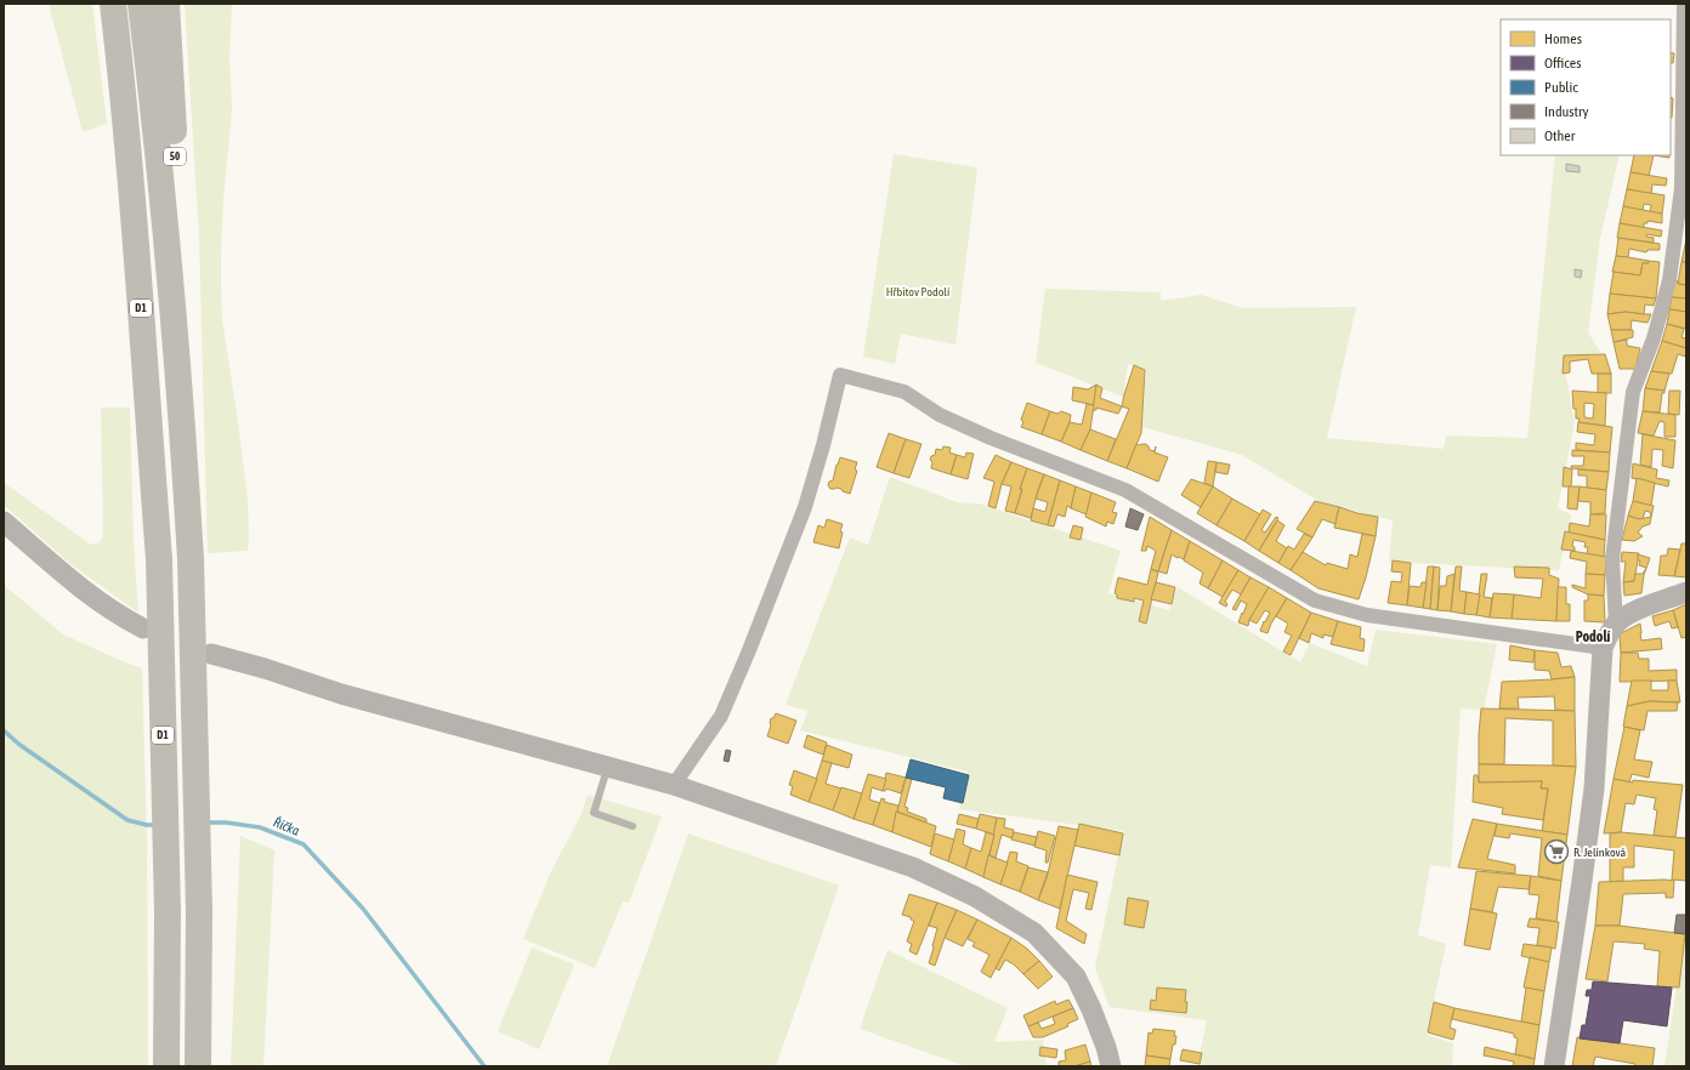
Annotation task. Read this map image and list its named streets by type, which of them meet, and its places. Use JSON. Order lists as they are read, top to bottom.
{
  "streets": {
    "highway": ["50", "D1"]
  },
  "districts": ["Podolí"],
  "water": ["Říčka"],
  "parks": ["Hřbitov Podolí"],
  "places": {
    "supermarket": ["R. Jelínková"]
  },
  "legend": [
    "Homes",
    "Offices",
    "Public",
    "Industry",
    "Other"
  ]
}
